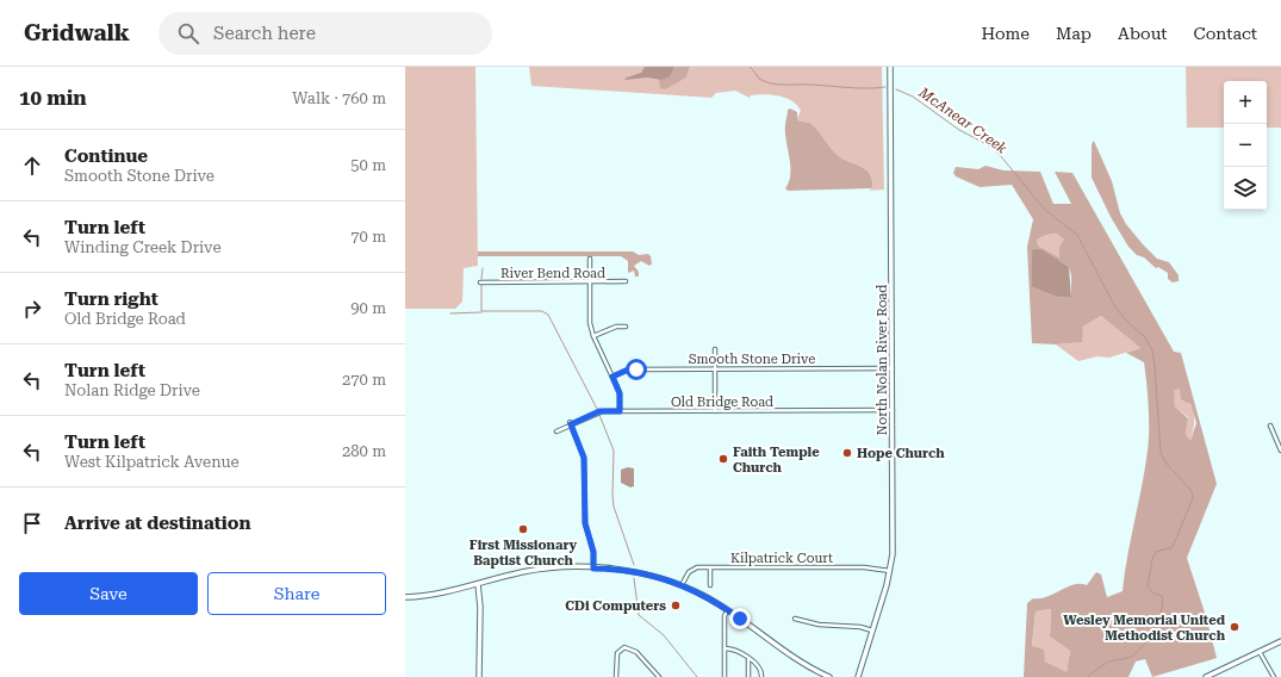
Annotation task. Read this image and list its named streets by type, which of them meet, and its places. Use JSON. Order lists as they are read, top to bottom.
{
  "streets": {
    "main road": ["North Nolan River Road"],
    "street": [
      "River Bend Road",
      "Smooth Stone Drive",
      "Old Bridge Road",
      "Kilpatrick Court"
    ]
  },
  "crossings": [
    ["Smooth Stone Drive", "North Nolan River Road"],
    ["North Nolan River Road", "Old Bridge Road"],
    ["North Nolan River Road", "Kilpatrick Court"]
  ],
  "water": ["McAnear Creek"],
  "places": [
    "Hope Church",
    "Faith Temple Church",
    "First Missionary Baptist Church",
    "CDi Computers",
    "Wesley Memorial United Methodist Church"
  ],
  "page": {
    "header": "Gridwalk",
    "search": "Search here",
    "nav": [
      "Home",
      "Map",
      "About",
      "Contact"
    ],
    "heading": ["10 min", "Walk · 760 m"],
    "map_buttons": ["+", "−"],
    "list": [
      ["Continue", "Smooth Stone Drive", "50 m"],
      ["Turn left", "Winding Creek Drive", "70 m"],
      ["Turn right", "Old Bridge Road", "90 m"],
      ["Turn left", "Nolan Ridge Drive", "270 m"],
      ["Turn left", "West Kilpatrick Avenue", "280 m"],
      "Arrive at destination"
    ],
    "buttons": ["Save", "Share"]
  }
}
